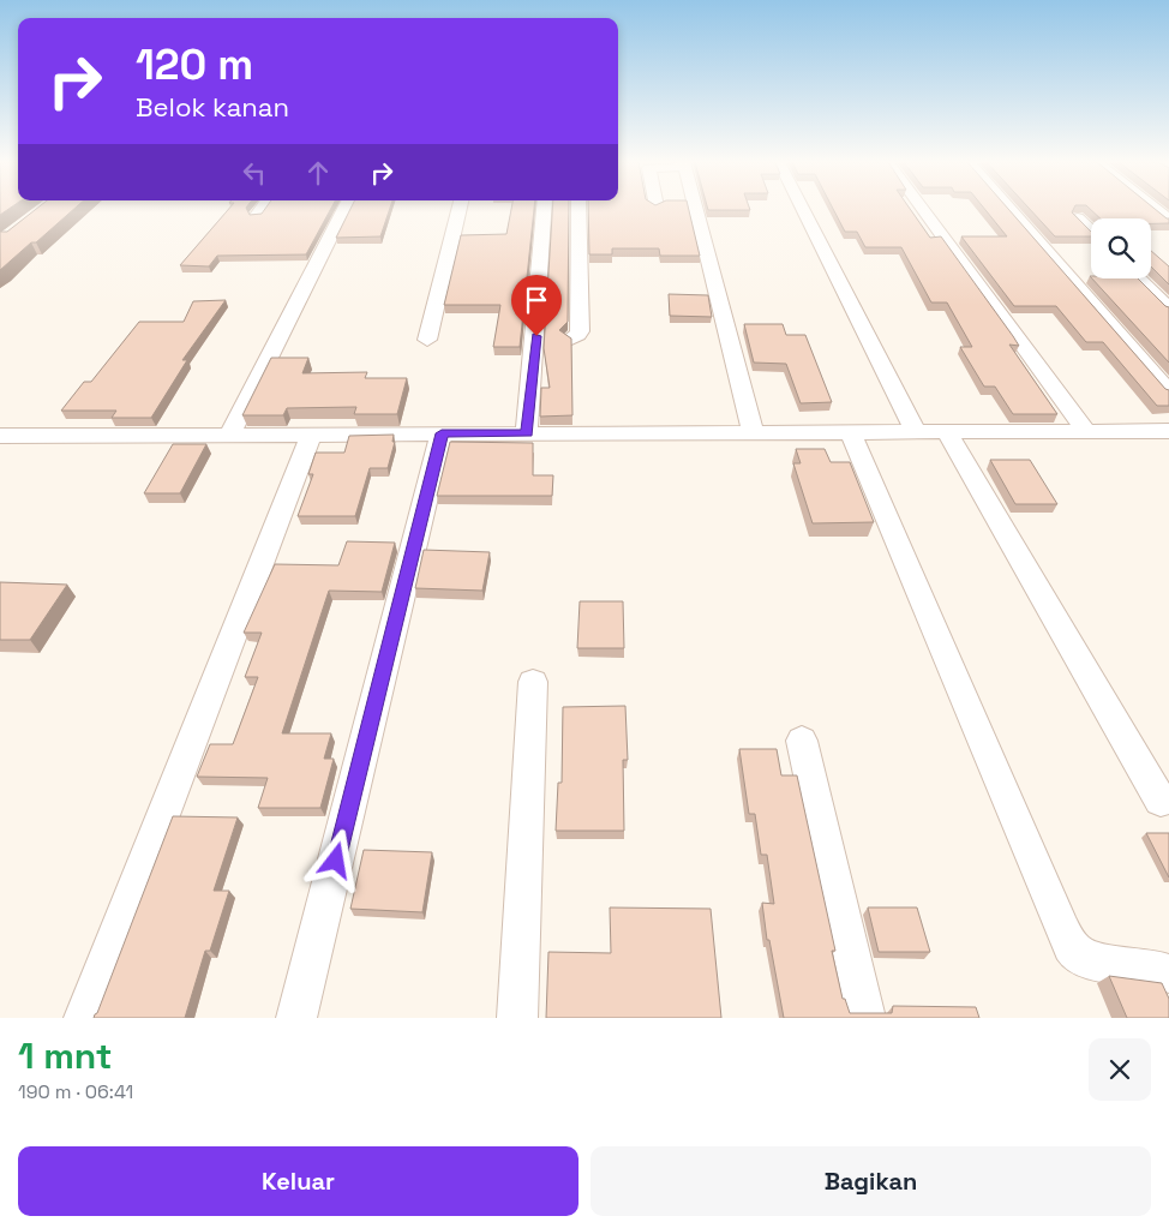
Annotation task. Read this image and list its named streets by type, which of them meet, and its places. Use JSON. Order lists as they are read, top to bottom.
{
  "page": {
    "turn": ["120 m", "Belok kanan"],
    "heading": ["1 mnt", "190 m · 06:41"],
    "buttons": ["Keluar", "Bagikan"]
  }
}
